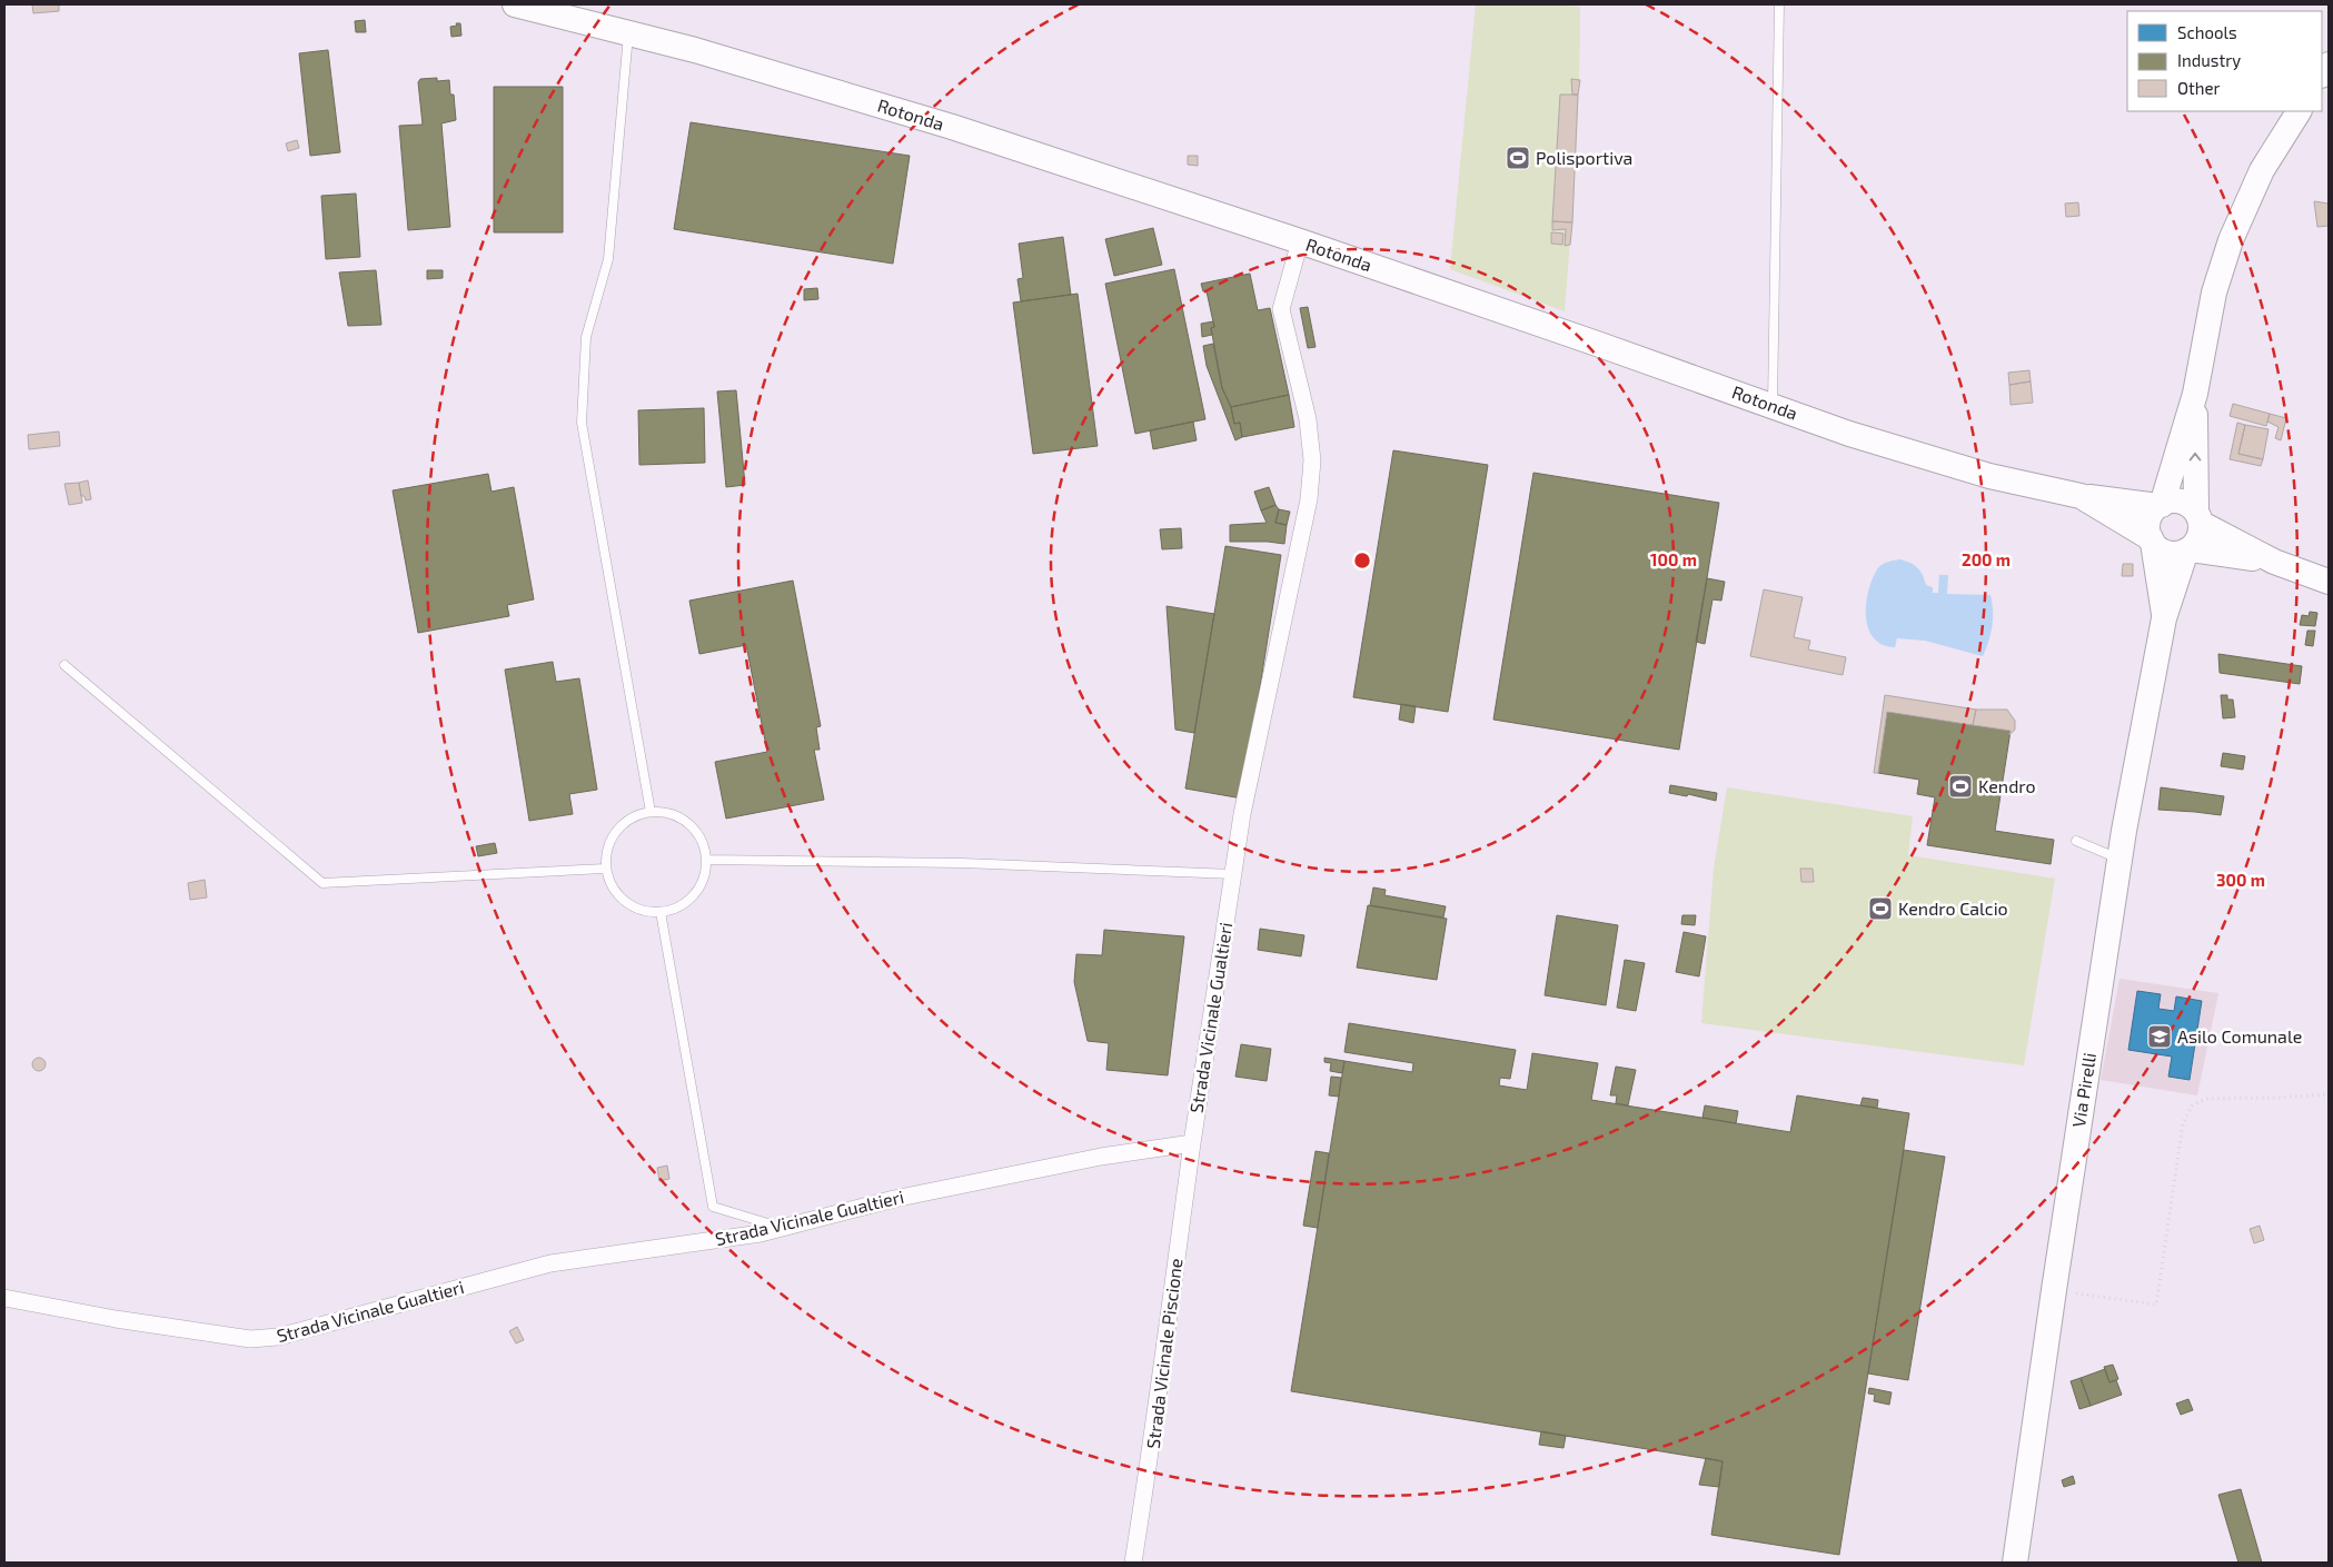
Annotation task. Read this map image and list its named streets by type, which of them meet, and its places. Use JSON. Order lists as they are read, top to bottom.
{
  "streets": {
    "main road": ["Rotonda", "Via Pirelli"],
    "street": ["Strada Vicinale Gualtieri", "Strada Vicinale Piscione"]
  },
  "crossings": [
    ["Rotonda", "Strada Vicinale Gualtieri"],
    ["Rotonda", "Via Pirelli"],
    ["Strada Vicinale Gualtieri", "Strada Vicinale Piscione"]
  ],
  "places": {
    "sports": ["Polisportiva", "Kendro", "Kendro Calcio"],
    "school or university": ["Asilo Comunale"]
  },
  "legend": ["Schools", "Industry", "Other"],
  "rings": ["100 m", "200 m", "300 m"]
}
